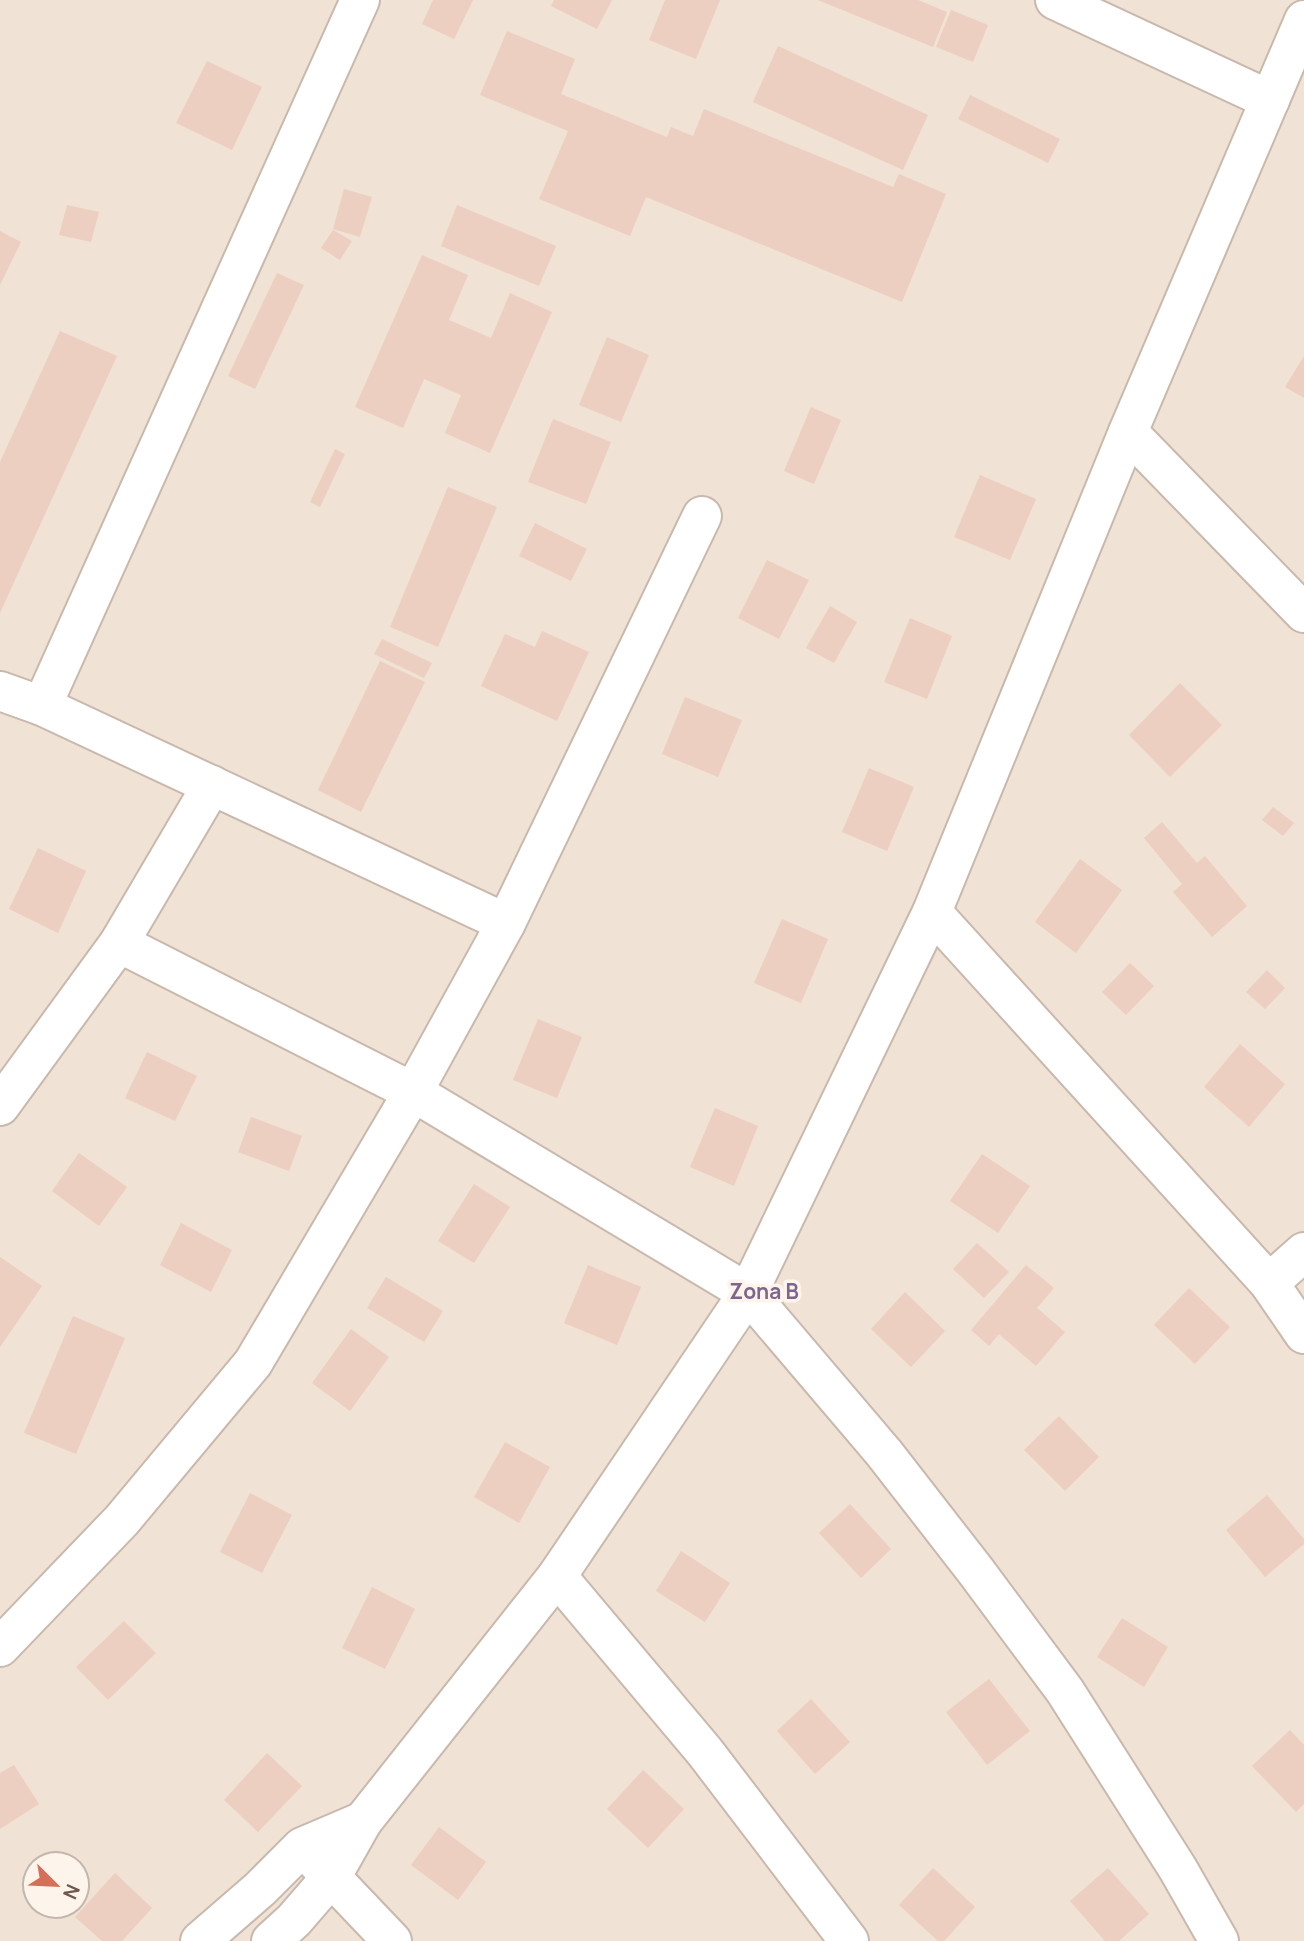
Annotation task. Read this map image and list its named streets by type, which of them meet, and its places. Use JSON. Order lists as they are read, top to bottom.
{
  "districts": ["Zona B"],
  "north": "bottom right"
}
